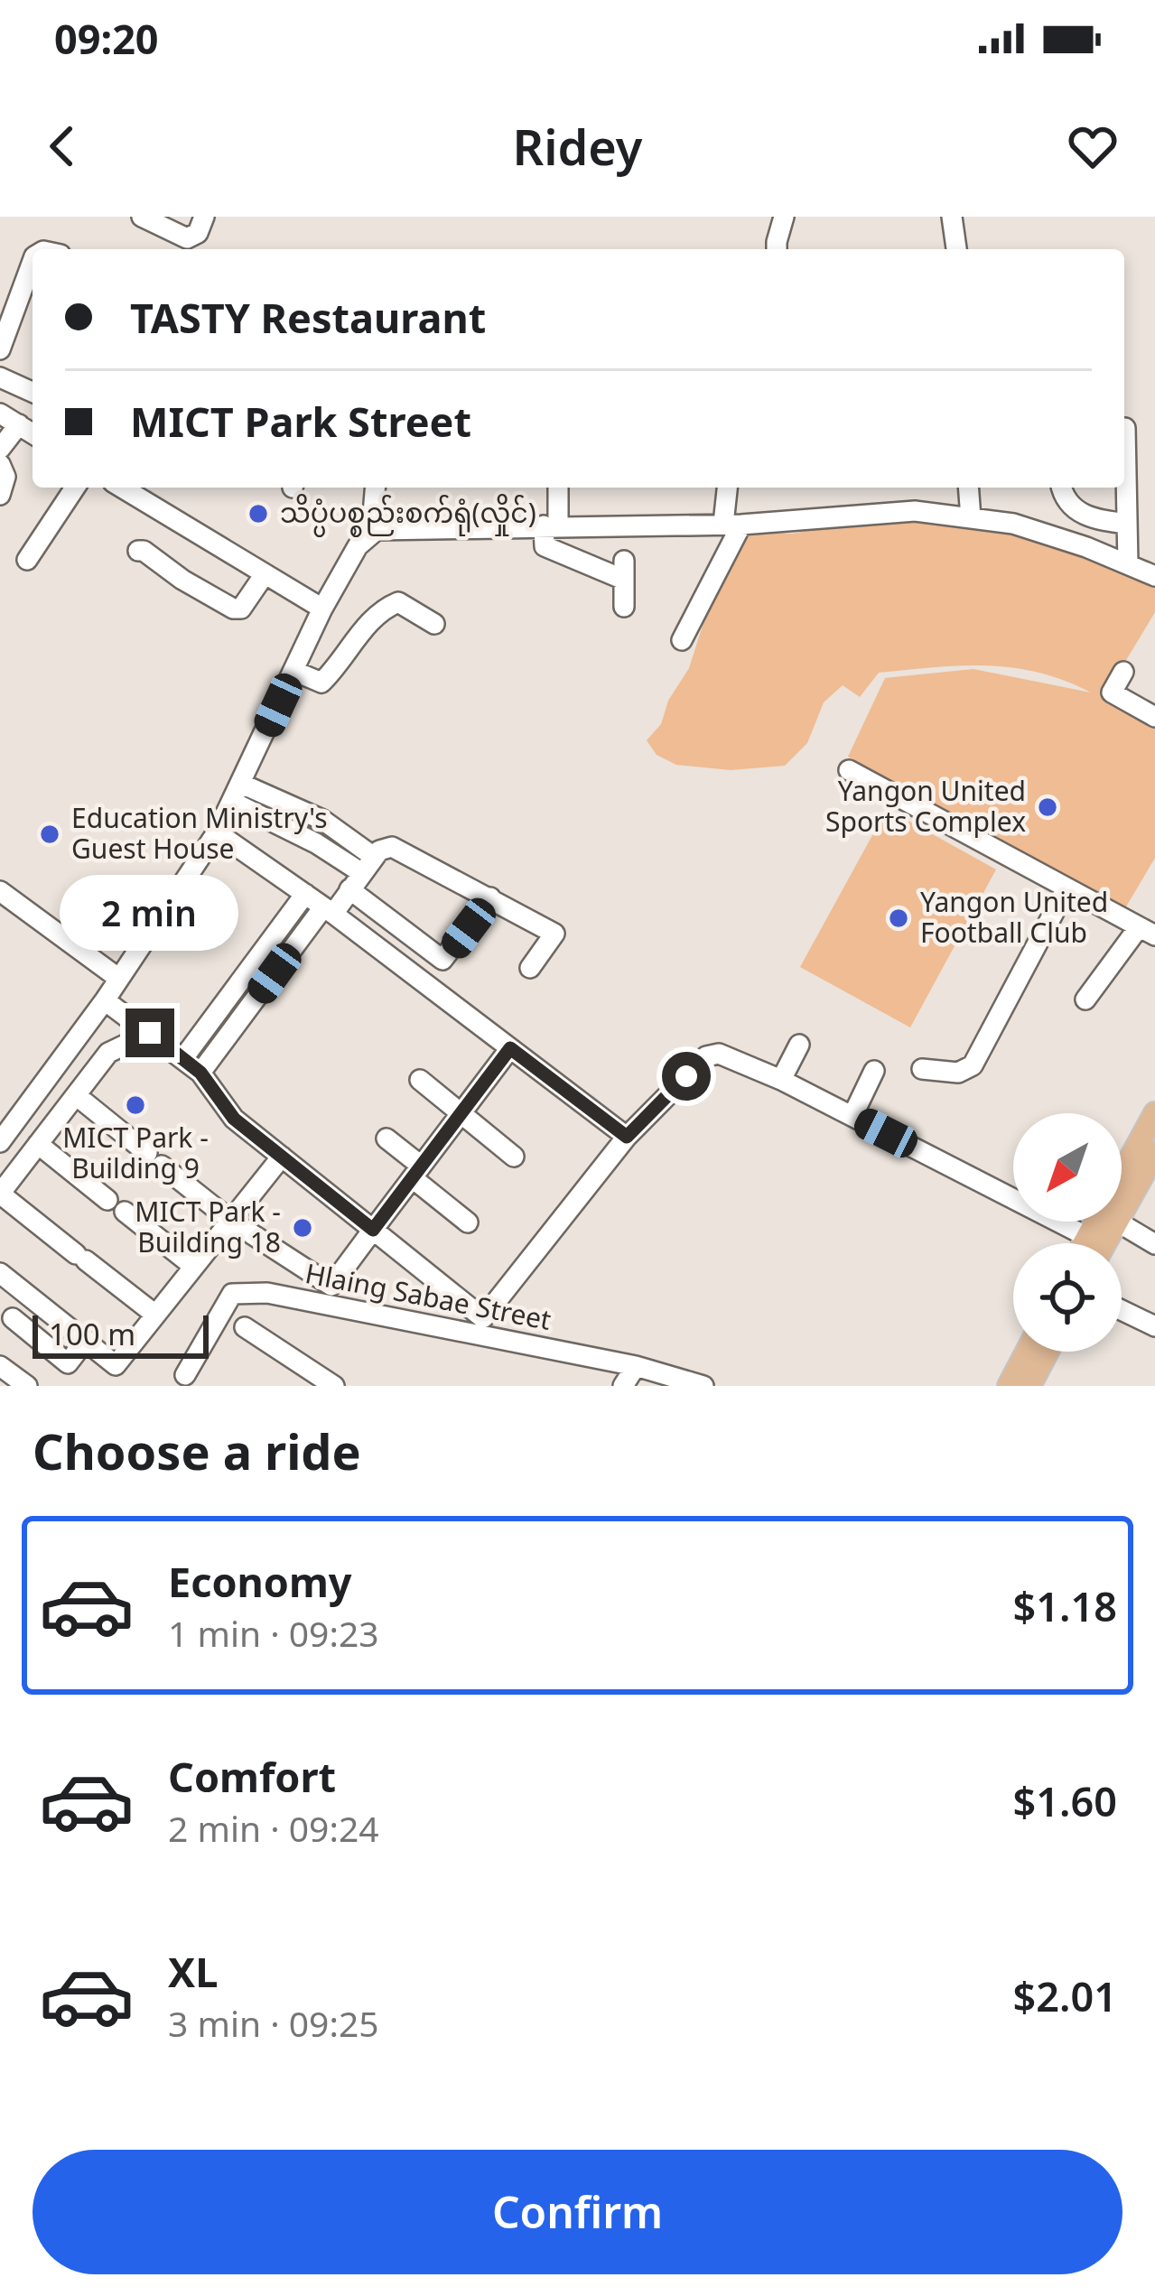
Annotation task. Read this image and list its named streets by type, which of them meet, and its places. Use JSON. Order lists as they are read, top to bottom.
{
  "streets": {
    "street": ["Hlaing Sabae Street"]
  },
  "places": [
    "သိပ္ပံပစ္စည်းစက်ရုံ(လှိုင်)",
    "Yangon United Sports Complex",
    "Education Ministry's Guest House",
    "Yangon United Football Club",
    "MICT Park - Building 9",
    "MICT Park - Building 18"
  ],
  "scale_bar": "100 m",
  "north": "bottom left",
  "page": {
    "status": "09:20",
    "header": "Ridey",
    "banner": ["TASTY Restaurant", "MICT Park Street"],
    "bubble": "2 min",
    "scale": "100 m",
    "heading": "Choose a ride",
    "list": [
      {
        "name": "Economy",
        "note": "1 min · 09:23",
        "value": "$1.18"
      },
      {
        "name": "Comfort",
        "note": "2 min · 09:24",
        "value": "$1.60"
      },
      {
        "name": "XL",
        "note": "3 min · 09:25",
        "value": "$2.01"
      }
    ],
    "buttons": "Confirm"
  }
}
